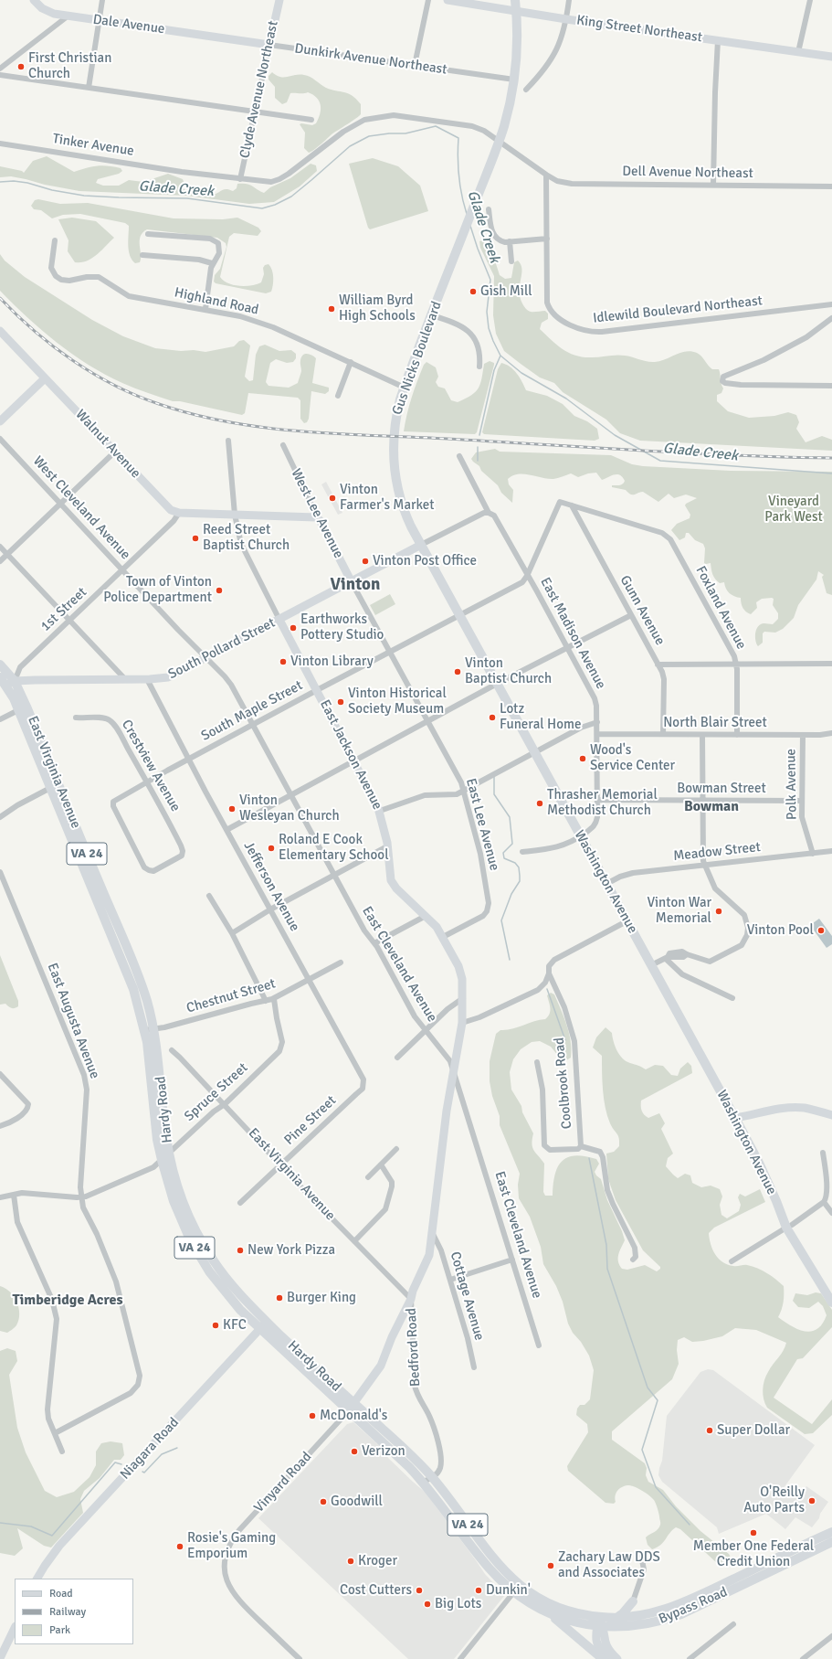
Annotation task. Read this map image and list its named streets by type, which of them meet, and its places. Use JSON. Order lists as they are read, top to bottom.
{
  "streets": {
    "main road": [
      "Gus Nicks Boulevard",
      "East Virginia Avenue",
      "VA 24",
      "Washington Avenue",
      "Hardy Road",
      "Bypass Road"
    ],
    "street": [
      "Dale Avenue",
      "King Street Northeast",
      "Dunkirk Avenue Northeast",
      "Clyde Avenue Northeast",
      "Tinker Avenue",
      "Dell Avenue Northeast",
      "Highland Road",
      "Idlewild Boulevard Northeast",
      "Walnut Avenue",
      "West Cleveland Avenue",
      "West Lee Avenue",
      "Foxland Avenue",
      "1st Street",
      "Gunn Avenue",
      "East Madison Avenue",
      "South Pollard Street",
      "South Maple Street",
      "North Blair Street",
      "East Jackson Avenue",
      "Crestview Avenue",
      "Polk Avenue",
      "Bowman Street",
      "East Lee Avenue",
      "Meadow Street",
      "Jefferson Avenue",
      "East Cleveland Avenue",
      "Chestnut Street",
      "East Augusta Avenue",
      "Coolbrook Road",
      "Spruce Street",
      "Pine Street",
      "Cottage Avenue",
      "Bedford Road",
      "Niagara Road",
      "Vinyard Road"
    ]
  },
  "crossings": [
    ["Dale Avenue", "Dunkirk Avenue Northeast"],
    ["King Street Northeast", "Gus Nicks Boulevard"],
    ["Dunkirk Avenue Northeast", "Clyde Avenue Northeast"],
    ["Dunkirk Avenue Northeast", "Gus Nicks Boulevard"],
    ["Clyde Avenue Northeast", "Tinker Avenue"],
    ["Tinker Avenue", "Gus Nicks Boulevard"],
    ["Dell Avenue Northeast", "Idlewild Boulevard Northeast"],
    ["Highland Road", "Gus Nicks Boulevard"],
    ["Gus Nicks Boulevard", "South Pollard Street"],
    ["Gus Nicks Boulevard", "Washington Avenue"],
    ["Walnut Avenue", "West Lee Avenue"],
    ["Walnut Avenue", "1st Street"],
    ["West Cleveland Avenue", "1st Street"],
    ["West Cleveland Avenue", "South Pollard Street"],
    ["West Cleveland Avenue", "East Cleveland Avenue"],
    ["West Lee Avenue", "South Pollard Street"],
    ["West Lee Avenue", "East Lee Avenue"],
    ["Foxland Avenue", "Gunn Avenue"],
    ["Foxland Avenue", "North Blair Street"],
    ["1st Street", "South Pollard Street"],
    ["1st Street", "East Virginia Avenue"],
    ["1st Street", "VA 24"],
    ["Gunn Avenue", "North Blair Street"],
    ["East Madison Avenue", "South Maple Street"],
    ["East Madison Avenue", "North Blair Street"],
    ["East Madison Avenue", "Bowman Street"],
    ["East Madison Avenue", "Washington Avenue"],
    ["South Pollard Street", "East Jackson Avenue"],
    ["South Pollard Street", "East Virginia Avenue"],
    ["South Pollard Street", "East Lee Avenue"],
    ["South Pollard Street", "VA 24"],
    ["South Pollard Street", "Washington Avenue"],
    ["South Pollard Street", "Jefferson Avenue"],
    ["South Pollard Street", "East Cleveland Avenue"],
    ["South Maple Street", "East Jackson Avenue"],
    ["South Maple Street", "Crestview Avenue"],
    ["South Maple Street", "East Lee Avenue"],
    ["South Maple Street", "Washington Avenue"],
    ["South Maple Street", "Jefferson Avenue"],
    ["South Maple Street", "East Cleveland Avenue"],
    ["North Blair Street", "Polk Avenue"],
    ["East Jackson Avenue", "East Lee Avenue"],
    ["East Jackson Avenue", "East Cleveland Avenue"],
    ["East Jackson Avenue", "Bedford Road"],
    ["East Virginia Avenue", "VA 24"],
    ["East Virginia Avenue", "Chestnut Street"],
    ["East Virginia Avenue", "Spruce Street"],
    ["East Virginia Avenue", "Hardy Road"],
    ["East Virginia Avenue", "Pine Street"],
    ["East Virginia Avenue", "Bedford Road"],
    ["East Virginia Avenue", "Vinyard Road"],
    ["Polk Avenue", "Bowman Street"],
    ["Polk Avenue", "Meadow Street"],
    ["Meadow Street", "Washington Avenue"],
    ["Jefferson Avenue", "Chestnut Street"],
    ["Jefferson Avenue", "Pine Street"],
    ["East Cleveland Avenue", "Bedford Road"],
    ["Chestnut Street", "Spruce Street"],
    ["Chestnut Street", "Hardy Road"],
    ["East Augusta Avenue", "Spruce Street"],
    ["Spruce Street", "Hardy Road"],
    ["Hardy Road", "Bedford Road"],
    ["Hardy Road", "Niagara Road"],
    ["Hardy Road", "Vinyard Road"],
    ["Hardy Road", "Bypass Road"],
    ["Cottage Avenue", "Bedford Road"],
    ["Bedford Road", "Vinyard Road"]
  ],
  "districts": ["Vinton", "Bowman", "Timberidge Acres"],
  "water": ["Glade Creek"],
  "parks": ["Vineyard Park West"],
  "places": [
    "First Christian Church",
    "Gish Mill",
    "William Byrd High Schools",
    "Vinton Farmer's Market",
    "Reed Street Baptist Church",
    "Vinton Post Office",
    "Town of Vinton Police Department",
    "Earthworks Pottery Studio",
    "Vinton Library",
    "Vinton Baptist Church",
    "Vinton Historical Society Museum",
    "Lotz Funeral Home",
    "Wood's Service Center",
    "Thrasher Memorial Methodist Church",
    "Vinton Wesleyan Church",
    "Roland E Cook Elementary School",
    "Vinton War Memorial",
    "Vinton Pool",
    "New York Pizza",
    "Burger King",
    "KFC",
    "McDonald's",
    "Super Dollar",
    "Verizon",
    "O'Reilly Auto Parts",
    "Goodwill",
    "Member One Federal Credit Union",
    "Rosie's Gaming Emporium",
    "Kroger",
    "Zachary Law DDS and Associates",
    "Cost Cutters",
    "Dunkin'",
    "Big Lots"
  ],
  "legend": ["Road", "Railway", "Park"]
}
